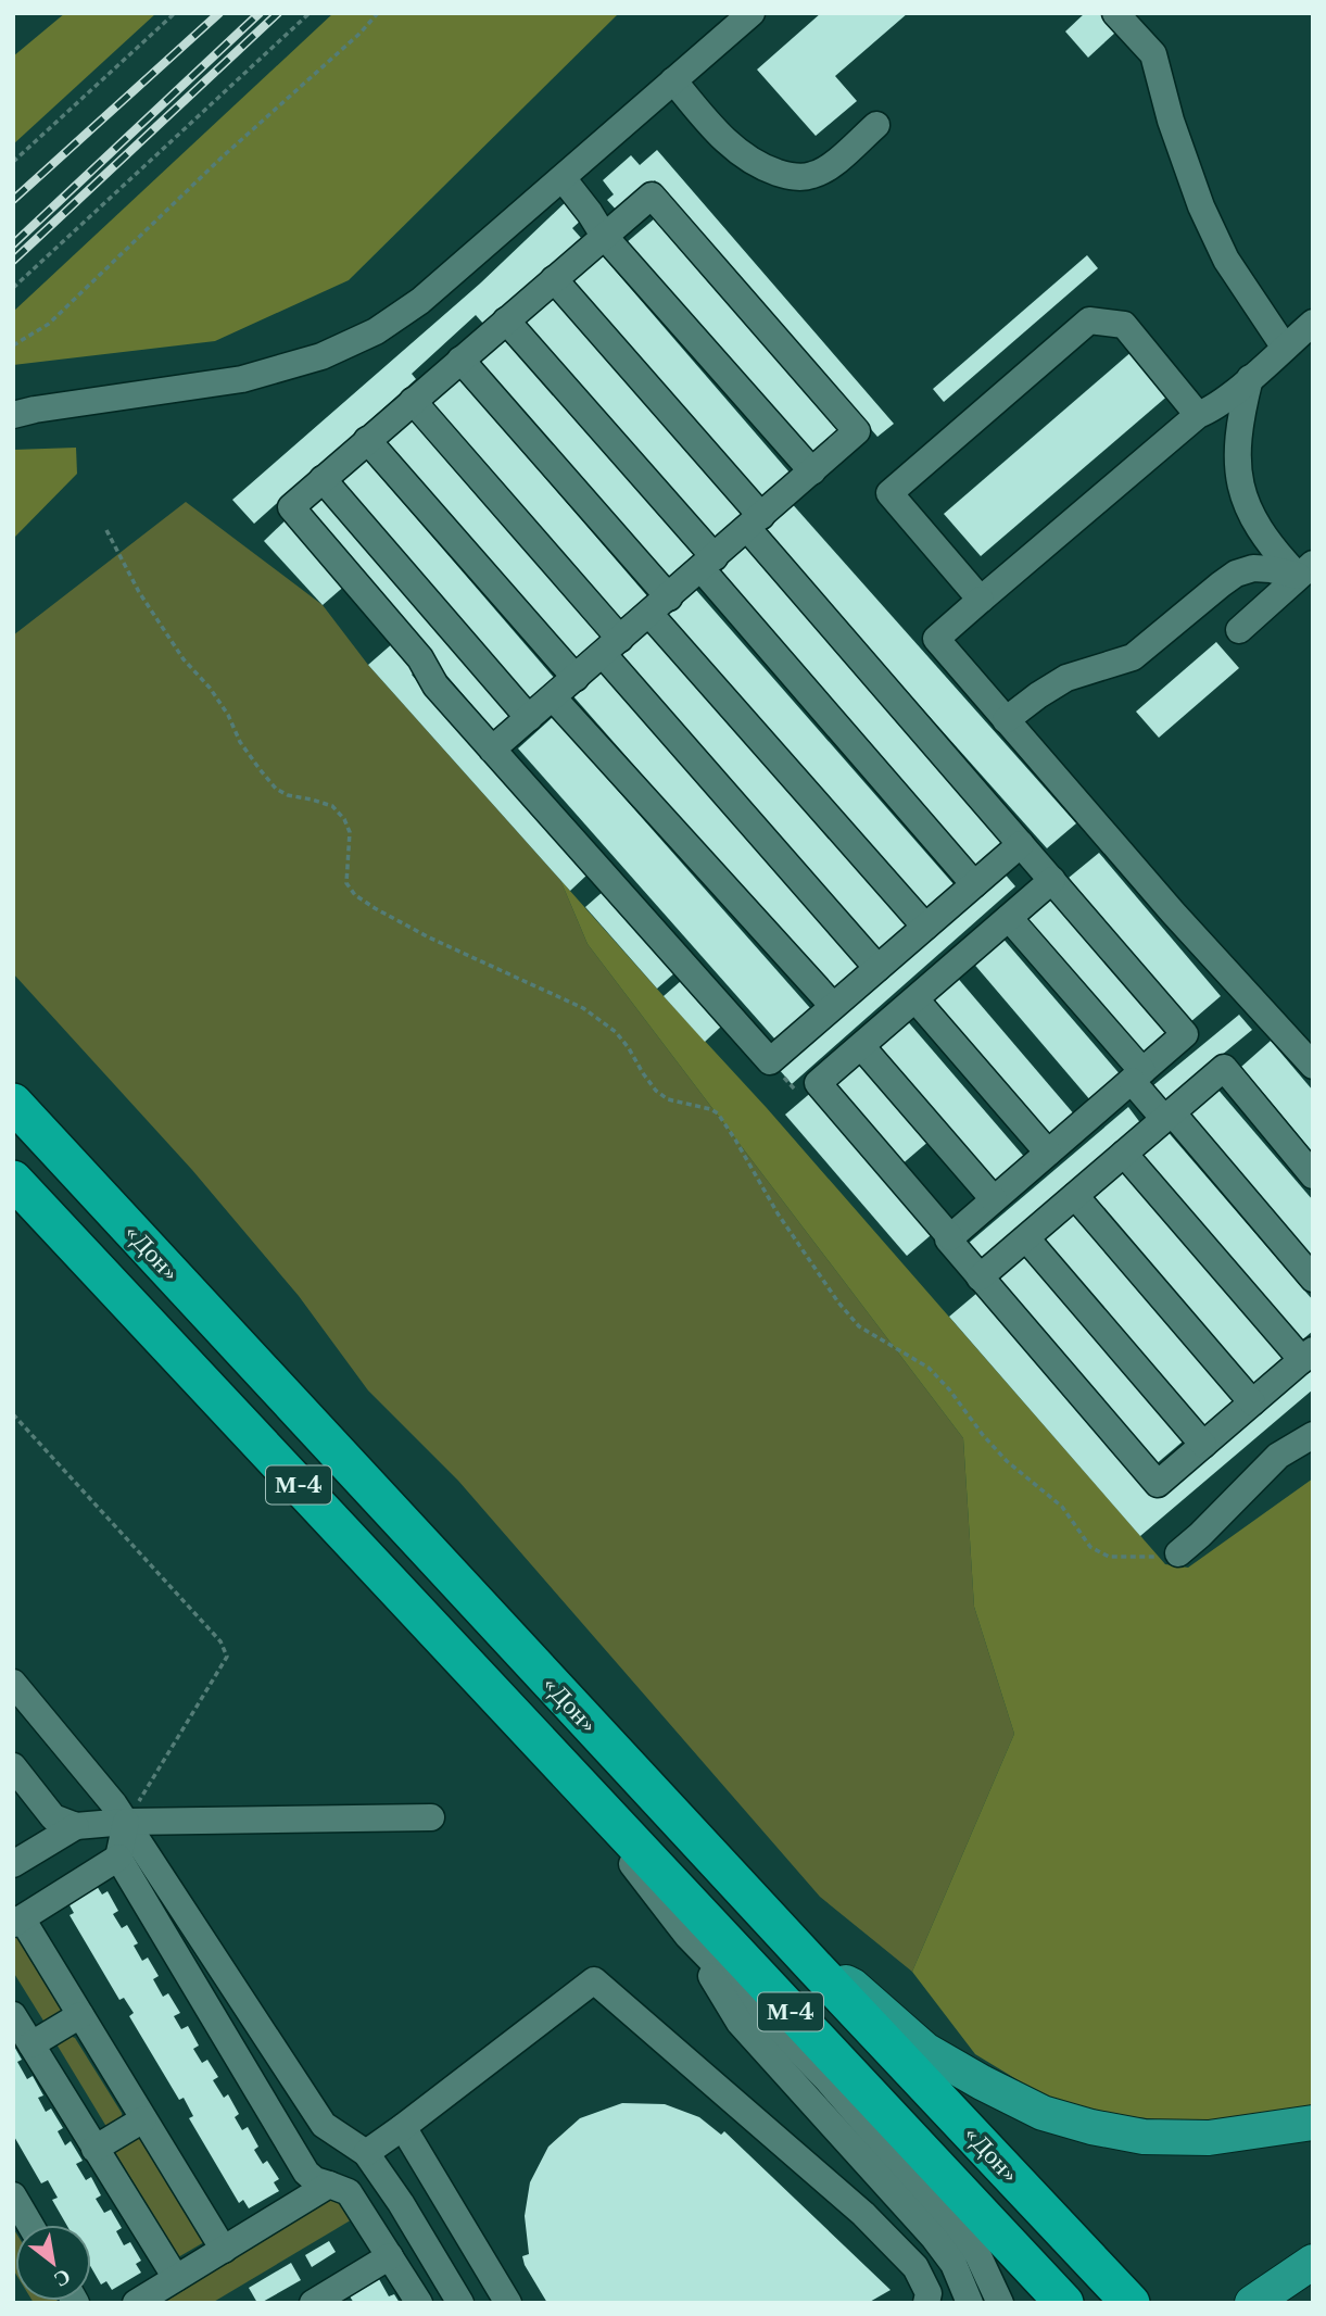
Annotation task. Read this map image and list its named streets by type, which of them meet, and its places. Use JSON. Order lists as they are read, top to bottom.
{
  "streets": {
    "highway": ["«Дон»", "М-4"]
  },
  "north": "bottom right"
}
